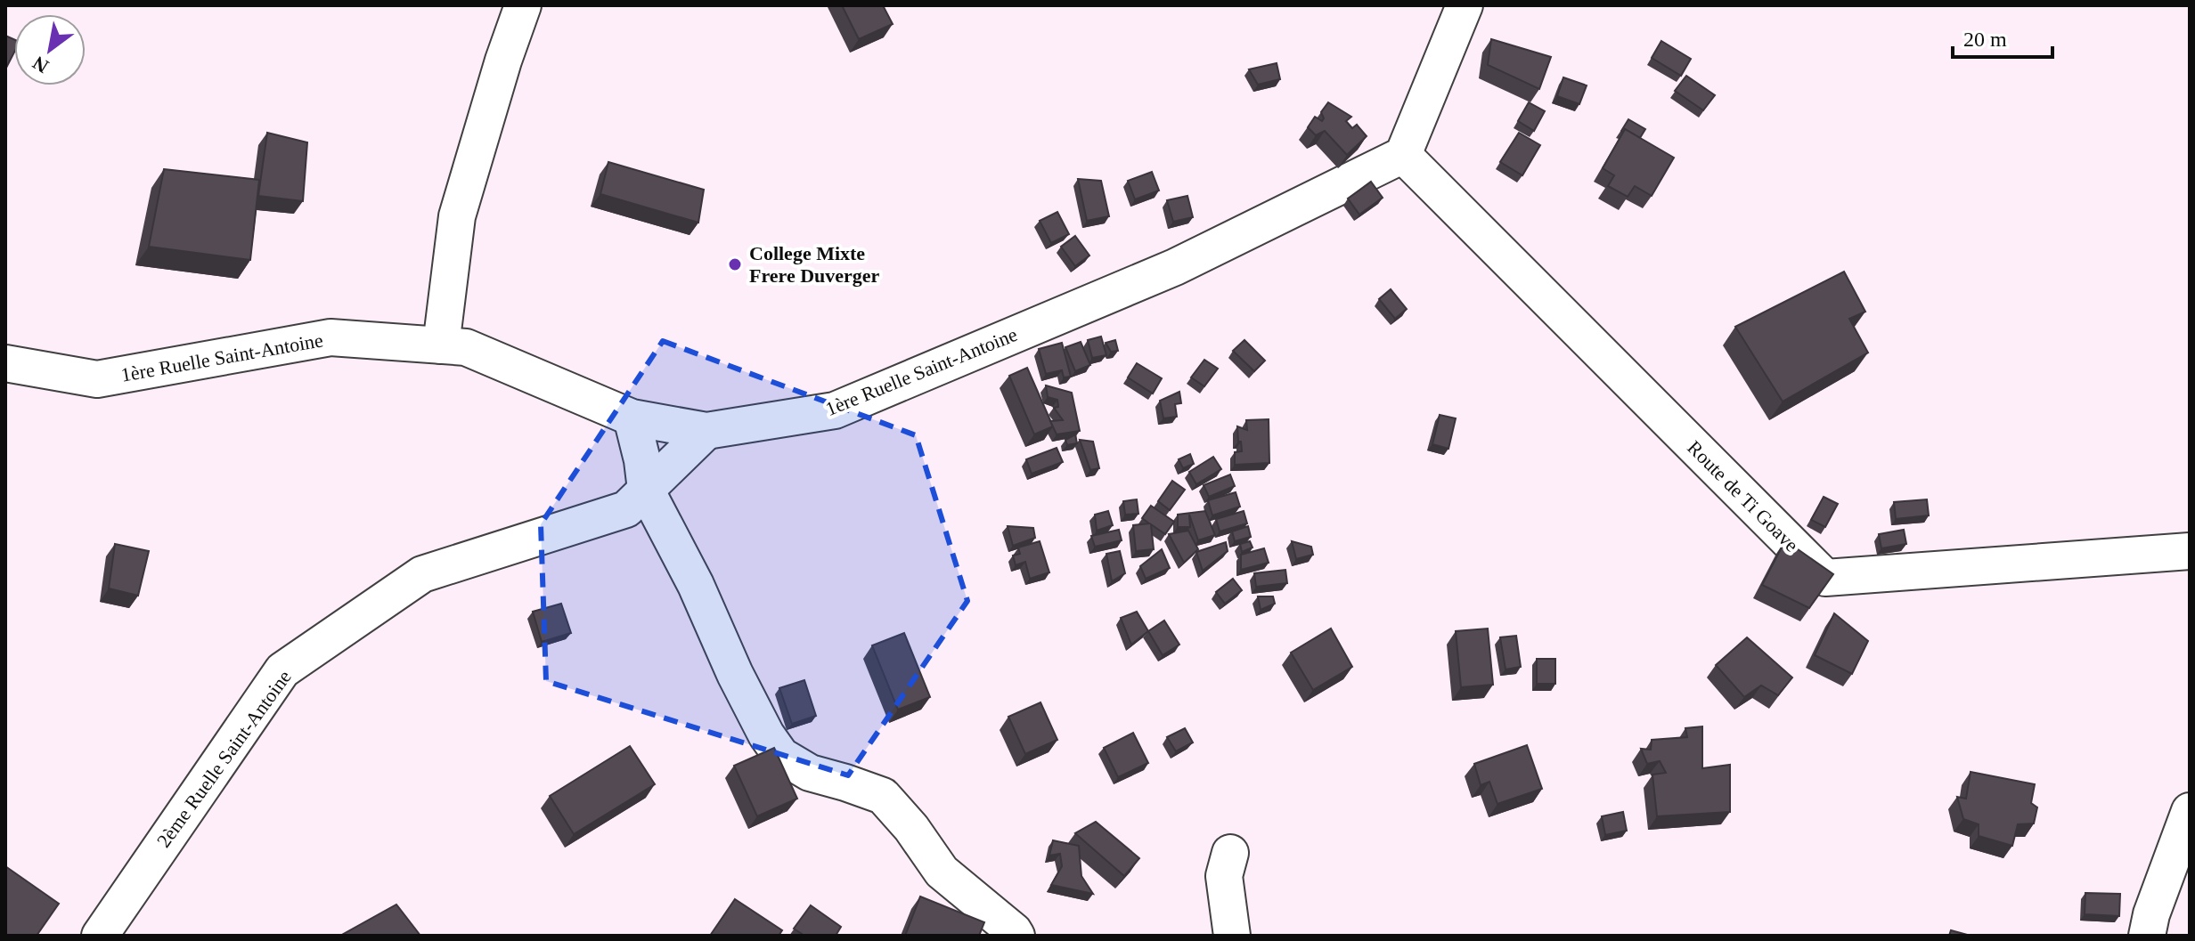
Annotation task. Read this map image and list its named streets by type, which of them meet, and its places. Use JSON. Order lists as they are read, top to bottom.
{
  "streets": {
    "street": ["1ère Ruelle Saint-Antoine", "Route de Ti Goave", "2ème Ruelle Saint-Antoine"]
  },
  "crossings": [
    ["1ère Ruelle Saint-Antoine", "Route de Ti Goave"],
    ["1ère Ruelle Saint-Antoine", "2ème Ruelle Saint-Antoine"]
  ],
  "places": ["College Mixte Frere Duverger"],
  "scale_bar": "20 m",
  "north": "bottom left"
}
